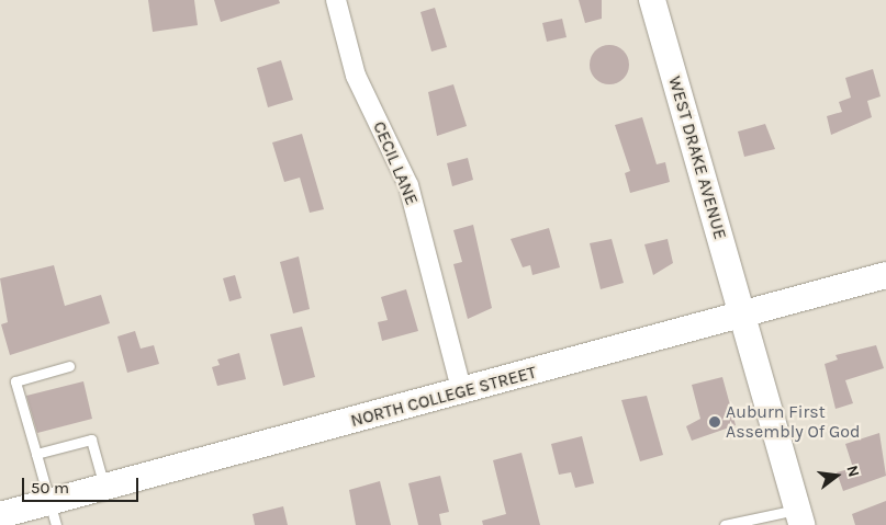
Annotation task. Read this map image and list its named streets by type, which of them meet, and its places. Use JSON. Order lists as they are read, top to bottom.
{
  "streets": {
    "main road": ["WEST DRAKE AVENUE", "NORTH COLLEGE STREET"],
    "street": ["CECIL LANE"]
  },
  "crossings": [
    ["WEST DRAKE AVENUE", "NORTH COLLEGE STREET"],
    ["CECIL LANE", "NORTH COLLEGE STREET"]
  ],
  "places": ["Auburn First Assembly Of God"],
  "scale_bar": "50 m",
  "north": "right"
}
